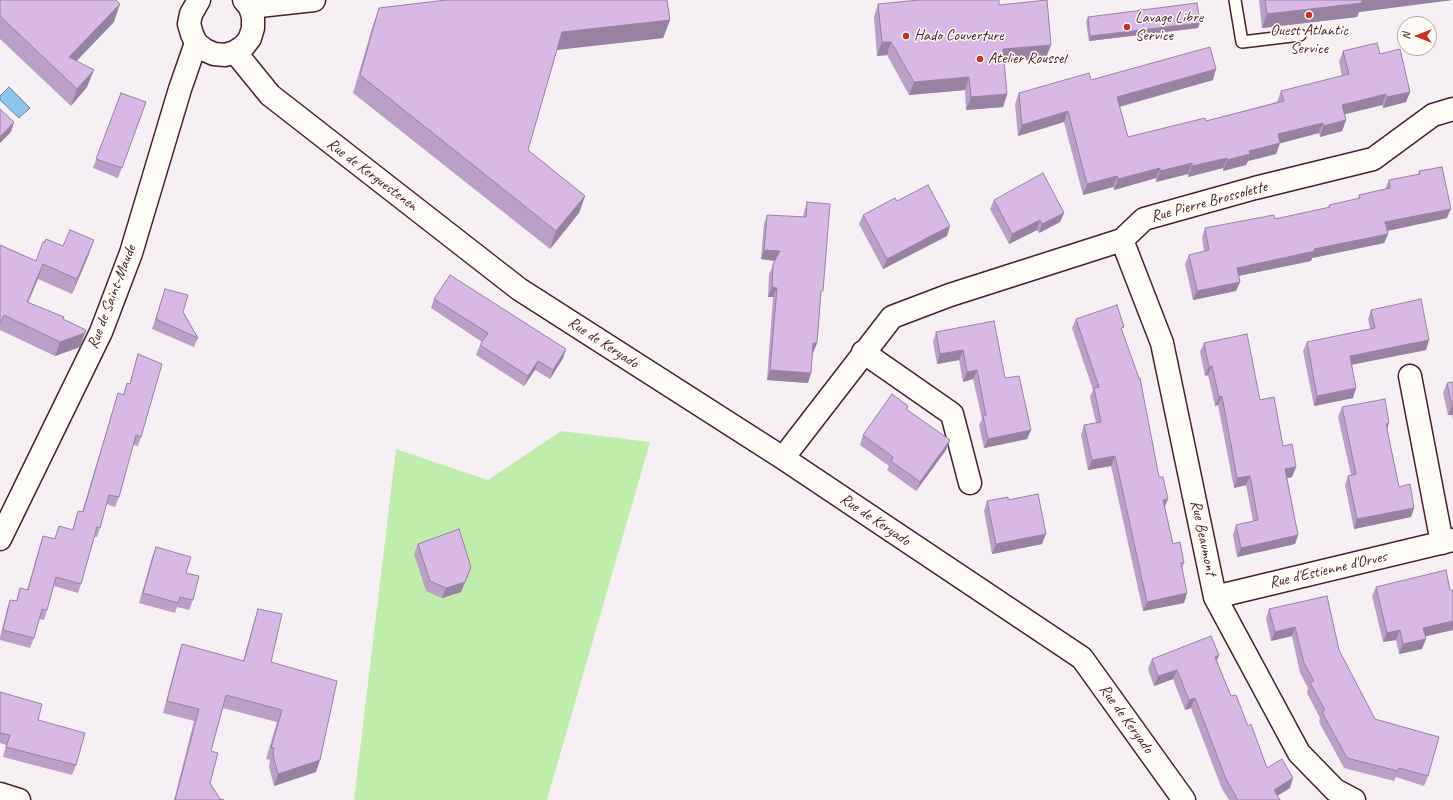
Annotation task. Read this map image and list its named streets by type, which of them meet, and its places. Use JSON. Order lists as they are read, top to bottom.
{
  "streets": {
    "street": [
      "Rue de Kerguestenen",
      "Rue Pierre Brossolette",
      "Rue de Saint-Maude",
      "Rue de Keryado",
      "Rue Beaumont",
      "Rue d'Estienne d'Orves"
    ]
  },
  "crossings": [
    ["Rue de Kerguestenen", "Rue de Keryado"],
    ["Rue Pierre Brossolette", "Rue de Keryado"],
    ["Rue Pierre Brossolette", "Rue Beaumont"],
    ["Rue Beaumont", "Rue d'Estienne d'Orves"]
  ],
  "places": [
    "Ouest Atlantic Service",
    "Lavage Libre Service",
    "Hado Couverture",
    "Atelier Roussel"
  ],
  "north": "left"
}
